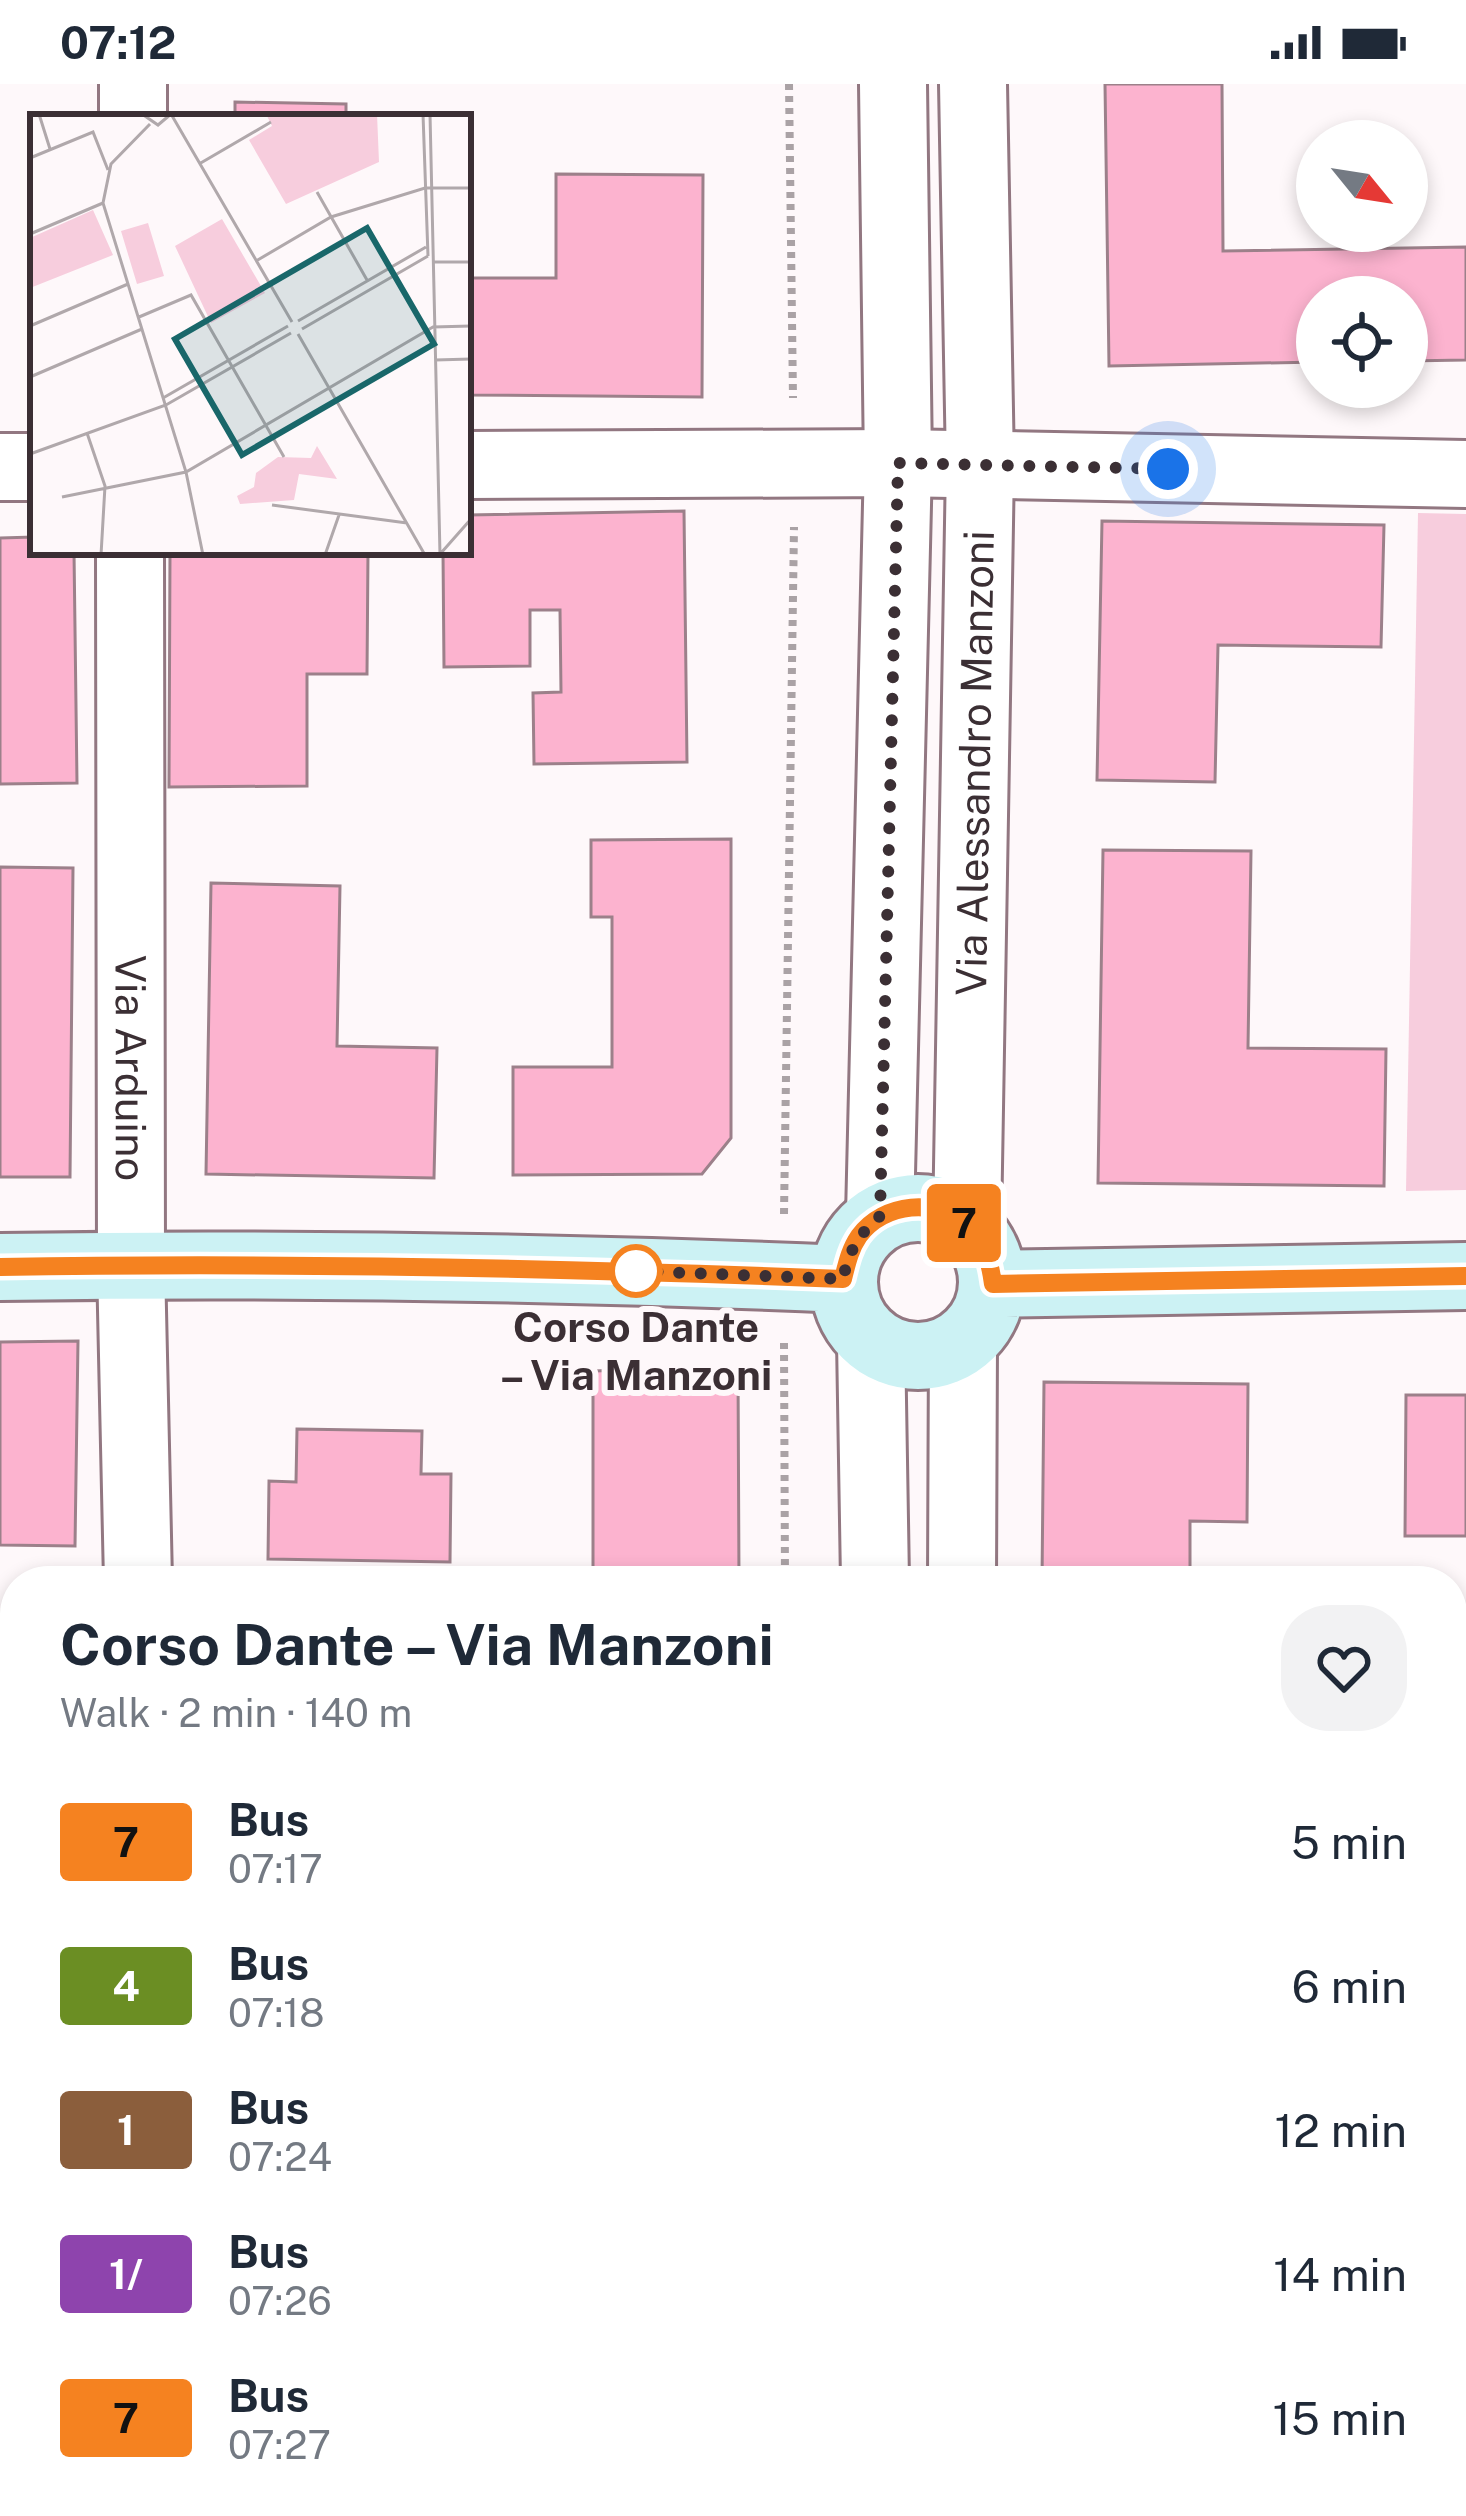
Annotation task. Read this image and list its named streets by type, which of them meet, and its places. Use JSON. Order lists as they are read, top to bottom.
{
  "streets": {
    "street": ["Via Alessandro Manzoni", "Via Arduino"]
  },
  "places": ["Corso Dante – Via Manzoni"],
  "lines": ["bus line 7"],
  "north": "bottom right",
  "page": {
    "status": "07:12",
    "on_map": "7",
    "heading": ["Corso Dante – Via Manzoni", "Walk · 2 min · 140 m"],
    "list": [
      {
        "mark": "7",
        "name": "Bus",
        "note": "07:17",
        "value": "5 min"
      },
      {
        "mark": "4",
        "name": "Bus",
        "note": "07:18",
        "value": "6 min"
      },
      {
        "mark": "1",
        "name": "Bus",
        "note": "07:24",
        "value": "12 min"
      },
      {
        "mark": "1/",
        "name": "Bus",
        "note": "07:26",
        "value": "14 min"
      },
      {
        "mark": "7",
        "name": "Bus",
        "note": "07:27",
        "value": "15 min"
      }
    ]
  }
}
